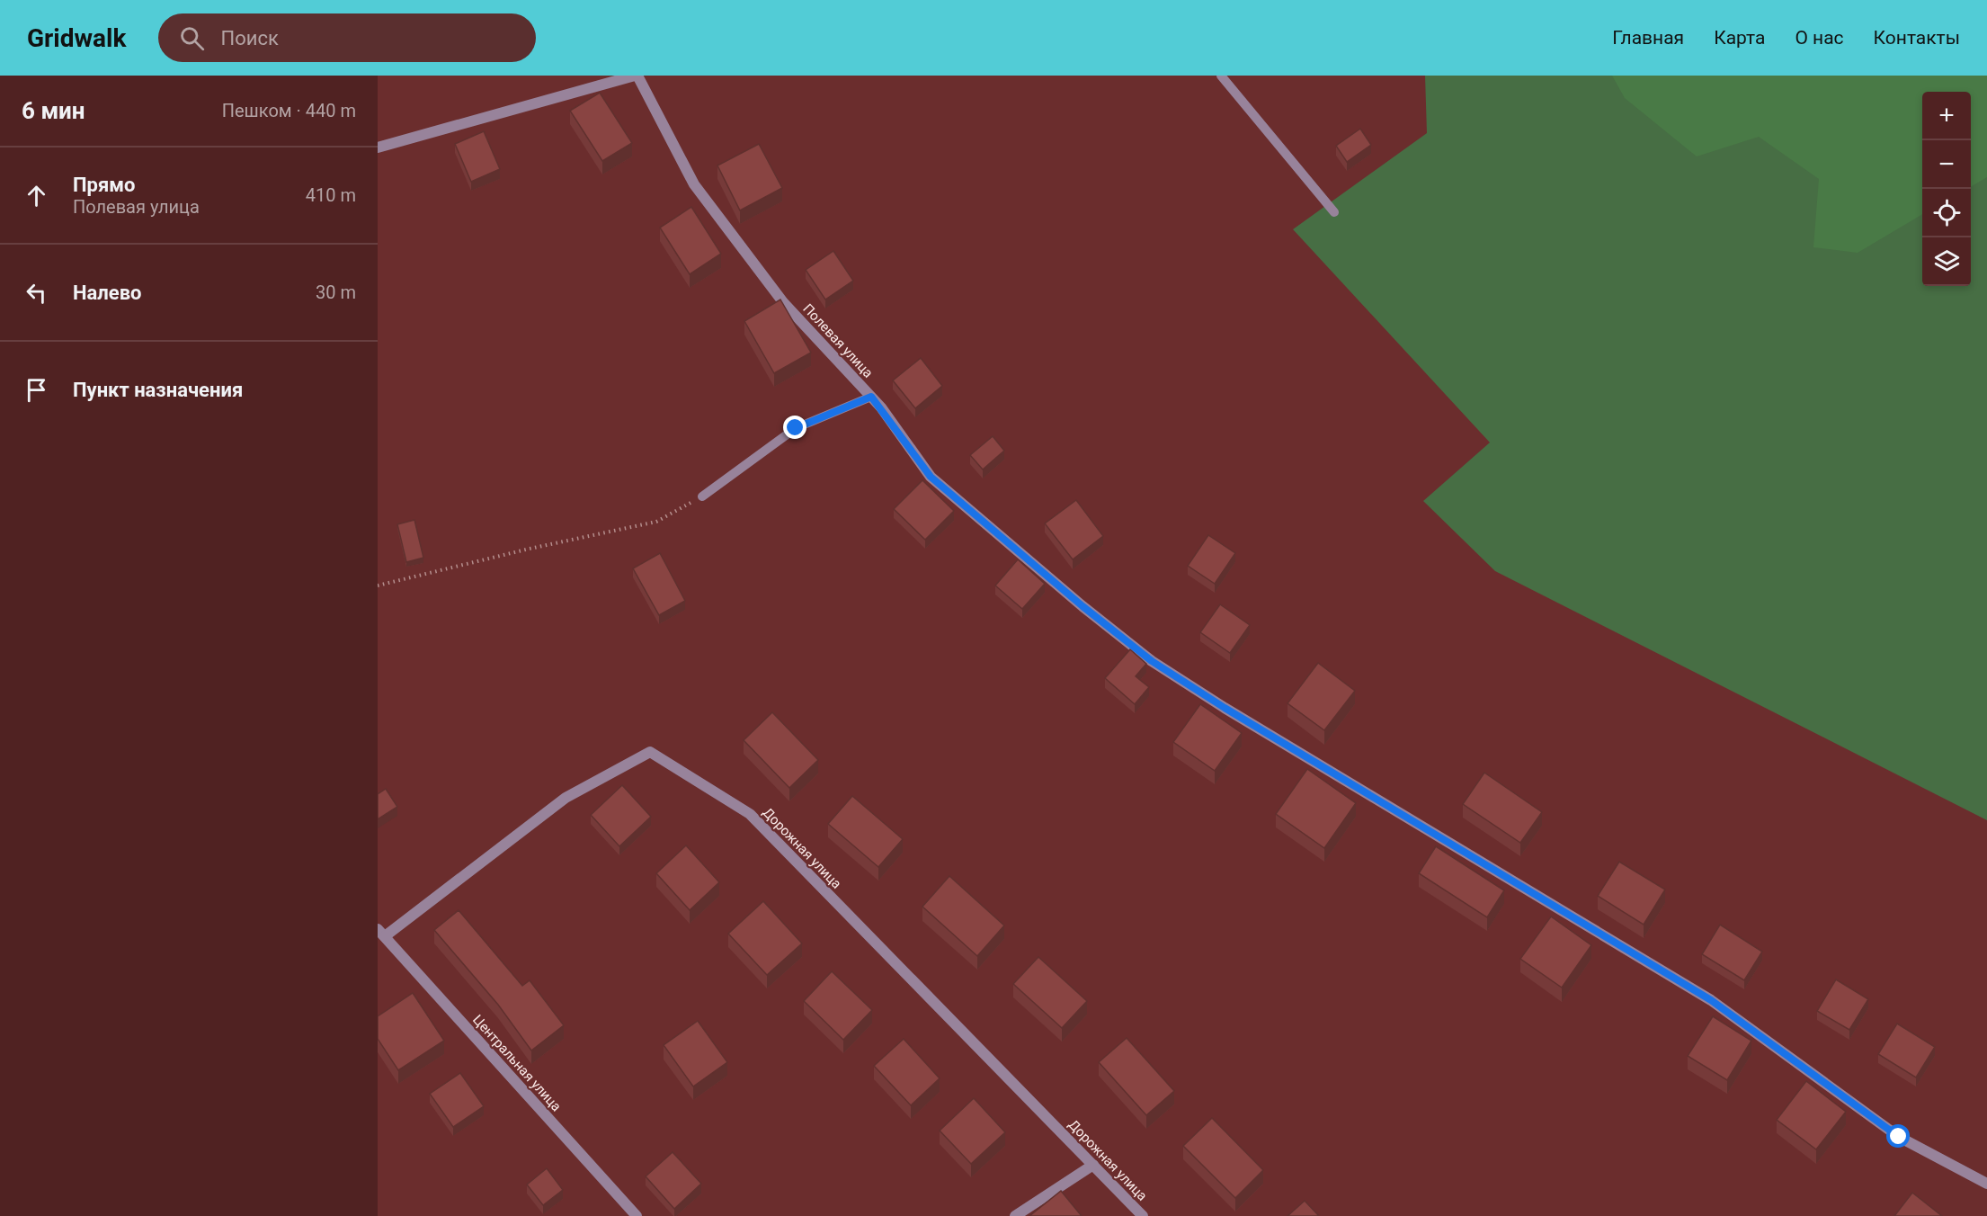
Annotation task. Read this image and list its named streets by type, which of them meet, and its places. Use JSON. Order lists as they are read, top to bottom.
{
  "streets": {
    "street": ["Полевая улица", "Дорожная улица", "Центральная улица"]
  },
  "crossings": [
    ["Дорожная улица", "Центральная улица"]
  ],
  "page": {
    "header": "Gridwalk",
    "search": "Поиск",
    "nav": [
      "Главная",
      "Карта",
      "О нас",
      "Контакты"
    ],
    "heading": ["6 мин", "Пешком · 440 m"],
    "map_buttons": ["+", "−"],
    "list": [
      ["Прямо", "Полевая улица", "410 m"],
      ["Налево", "30 m"],
      "Пункт назначения"
    ]
  }
}
